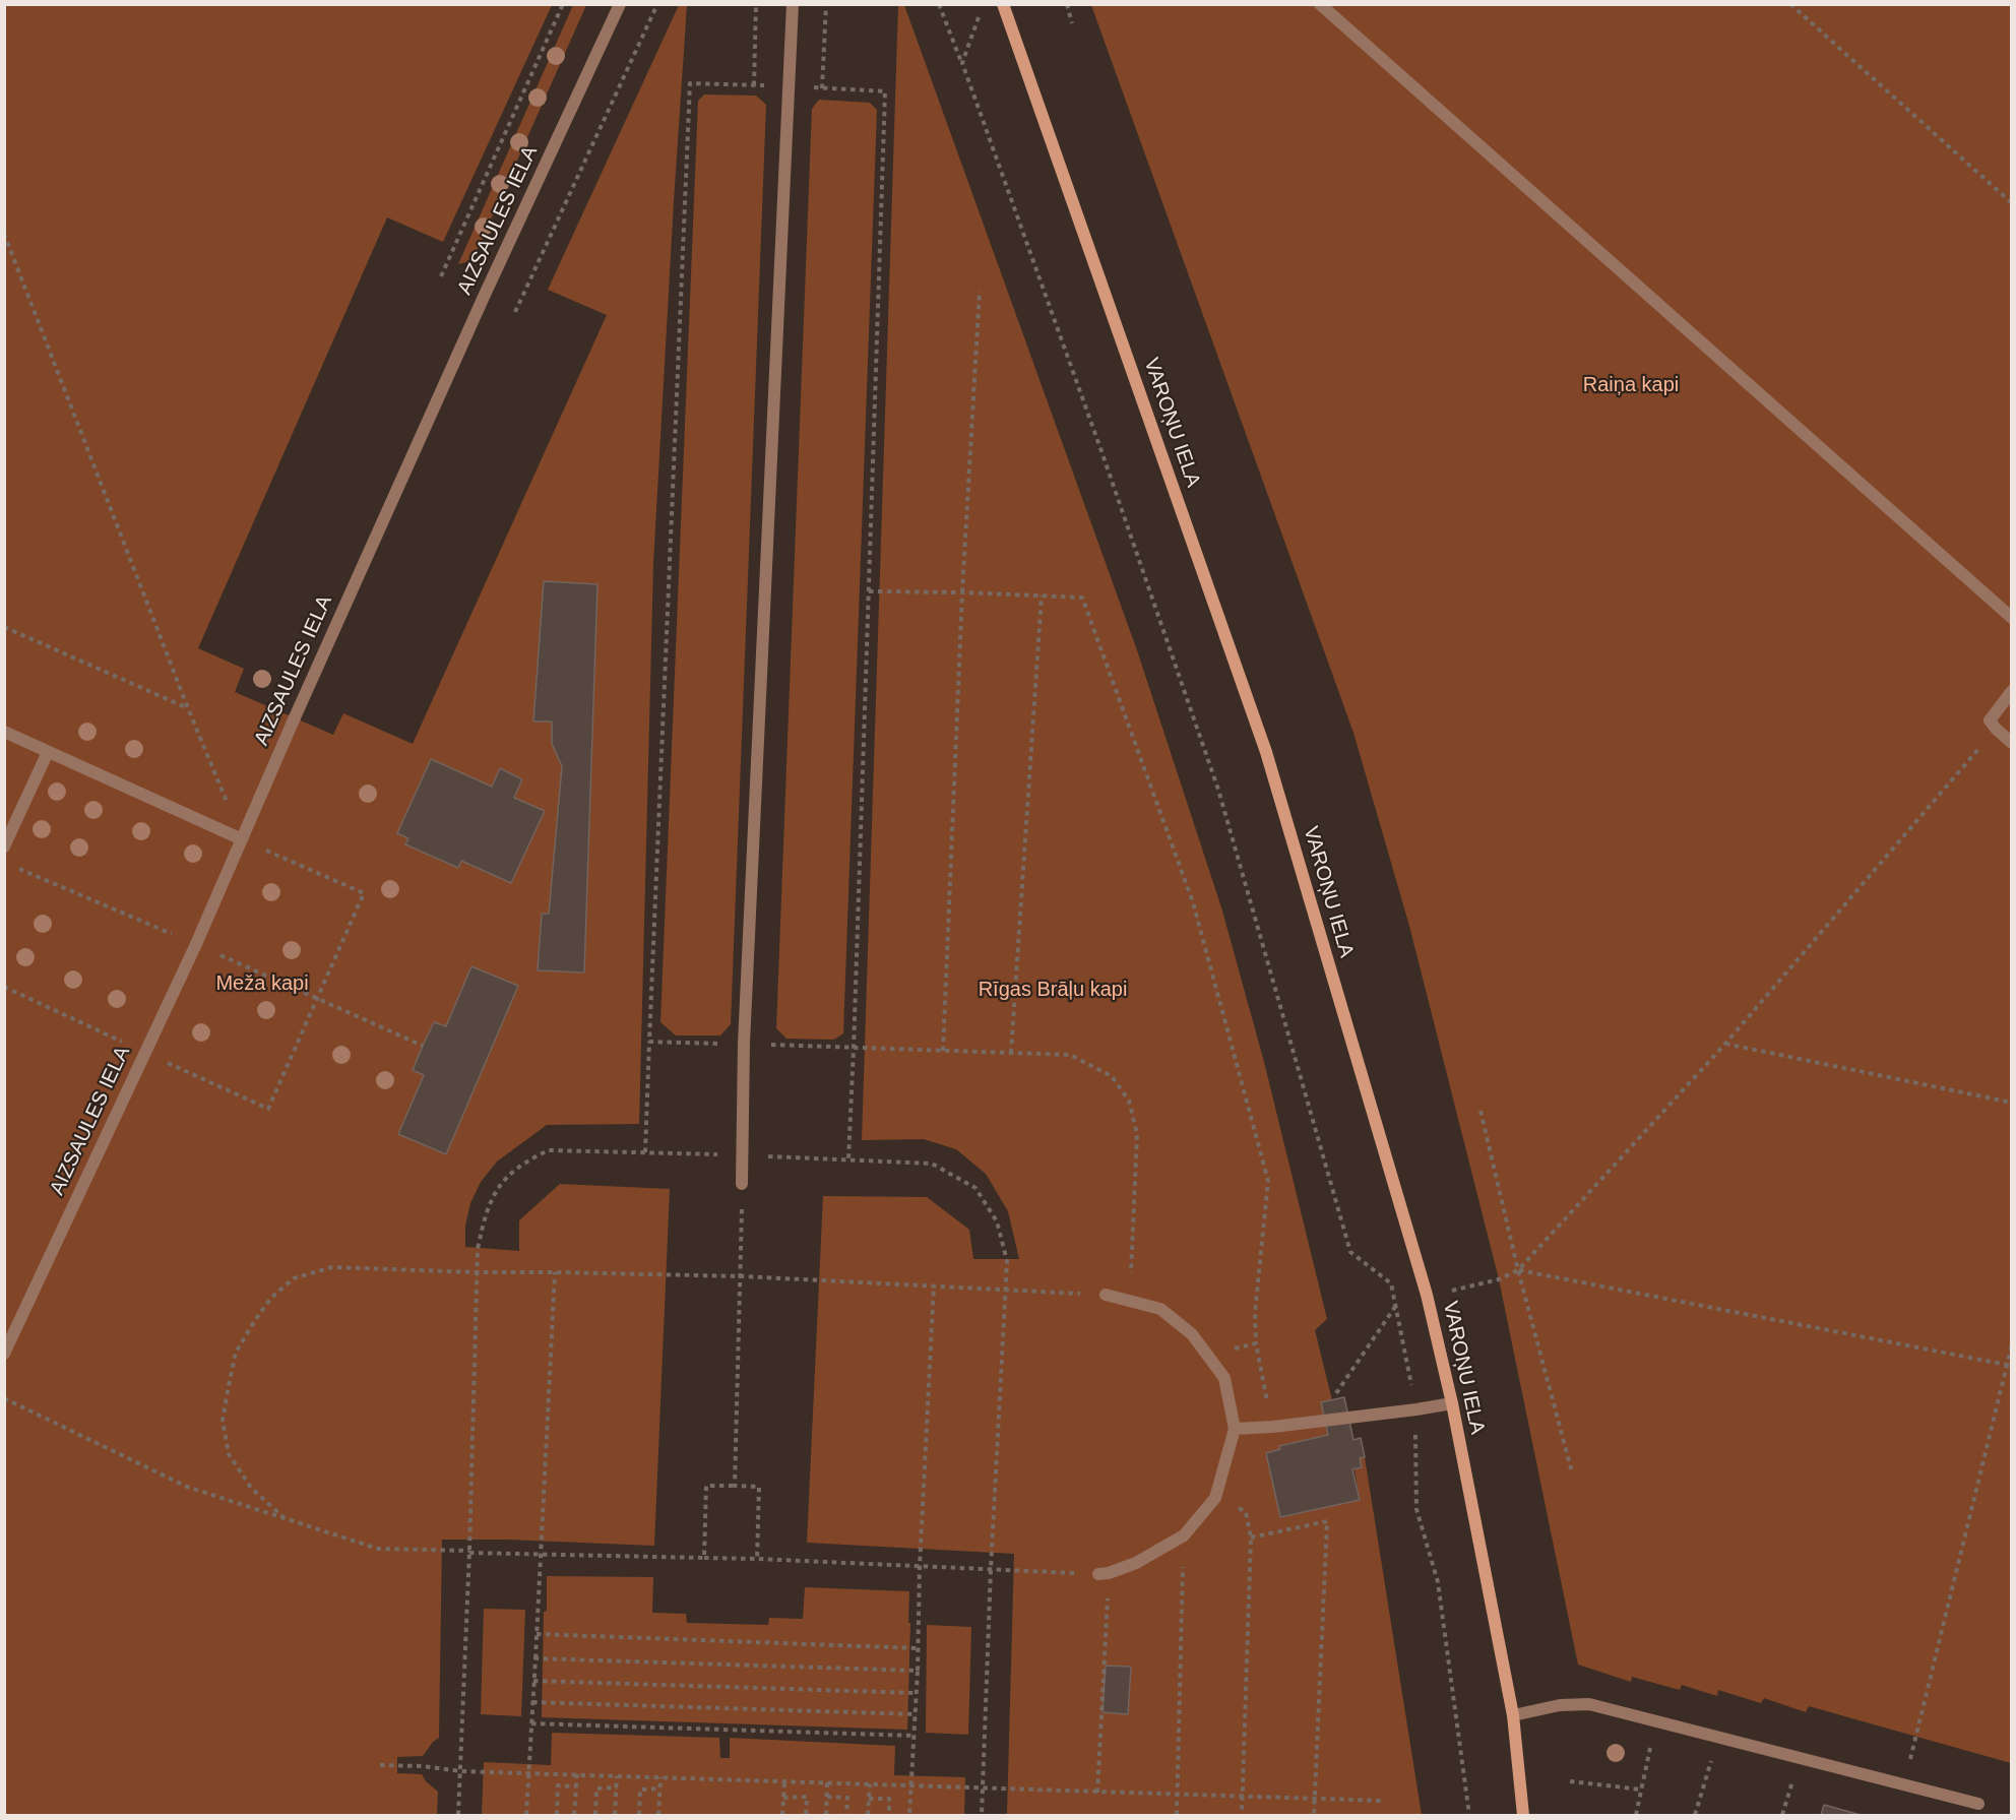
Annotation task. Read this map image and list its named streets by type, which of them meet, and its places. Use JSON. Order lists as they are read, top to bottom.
{
  "streets": {
    "street": ["AIZSAULES IELA", "VAROŅU IELA"]
  },
  "parks": ["Raiņa kapi", "Meža kapi", "Rīgas Brāļu kapi"]
}
